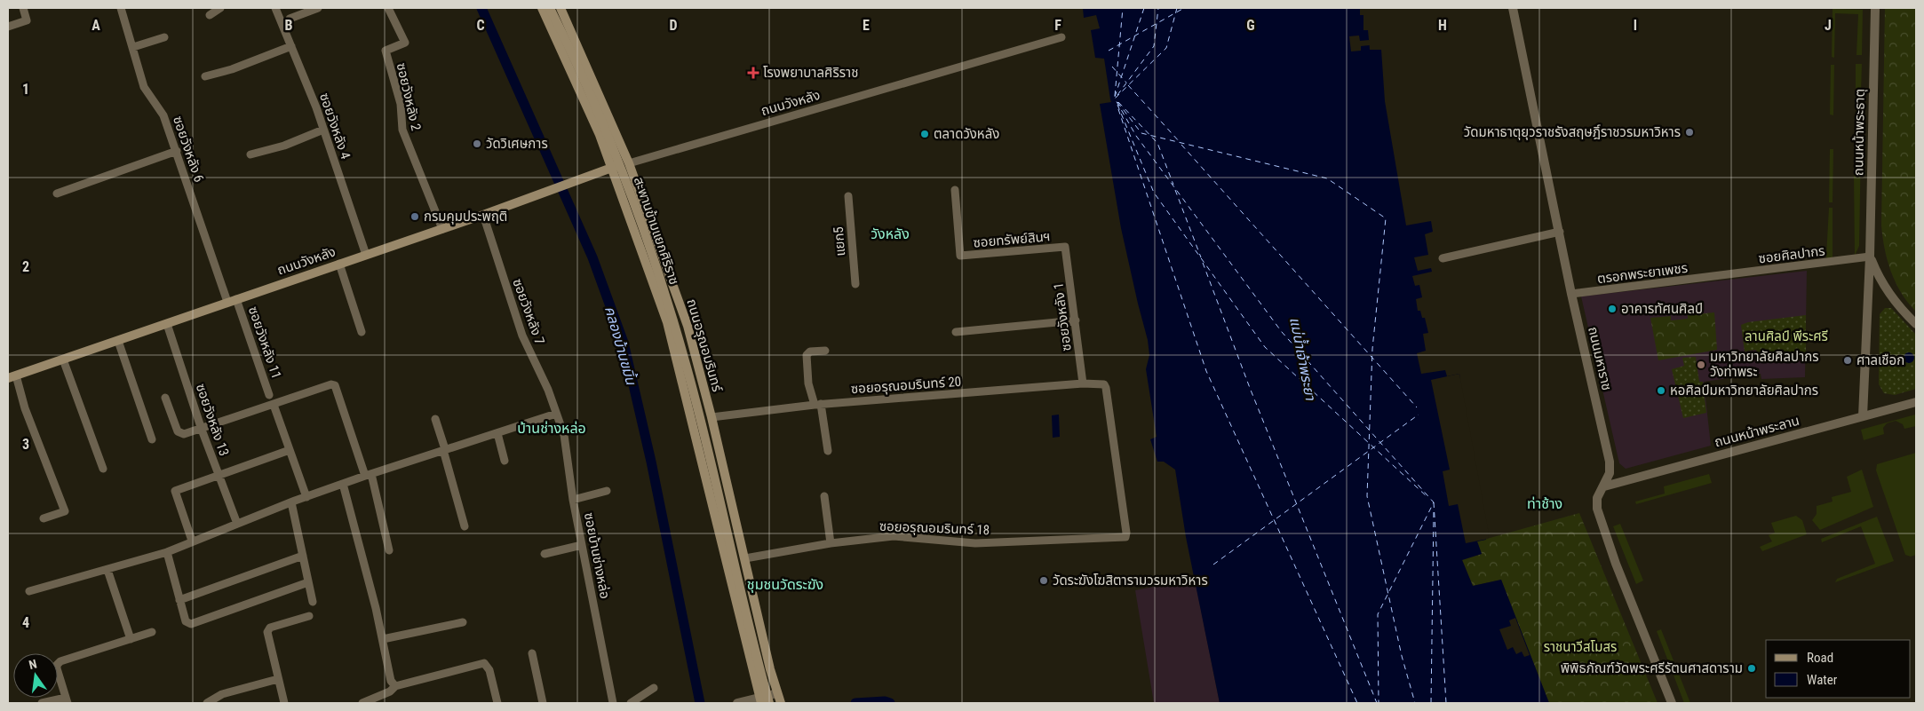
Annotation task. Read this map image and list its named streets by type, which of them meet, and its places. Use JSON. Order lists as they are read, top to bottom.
{
  "streets": {
    "main road": ["ถนนวังหลัง", "สะพานข้ามแยกศิริราช", "ถนนอรุณอมรินทร์"],
    "street": [
      "ซอยวังหลัง 2",
      "ซอยวังหลัง 4",
      "ถนนหน้าพระธาตุ",
      "ซอยวังหลัง 6",
      "ซอยทรัพย์สินฯ",
      "แยก5",
      "ซอยศิลปากร",
      "ตรอกพระยาเพชร",
      "ซอยวังหลัง 7",
      "ซอยวังหลัง 1",
      "ซอยวังหลัง 11",
      "ถนนมหาราช",
      "ซอยอรุณอมรินทร์ 20",
      "ซอยวังหลัง 13",
      "ถนนหน้าพระลาน",
      "ซอยอรุณอมรินทร์ 18",
      "ซอยบ้านช่างหล่อ"
    ]
  },
  "crossings": [
    ["ซอยวังหลัง 2", "ถนนวังหลัง"],
    ["ถนนวังหลัง", "ซอยวังหลัง 4"],
    ["ถนนวังหลัง", "ซอยวังหลัง 6"],
    ["ถนนวังหลัง", "ซอยวังหลัง 7"],
    ["ถนนวังหลัง", "ซอยวังหลัง 11"],
    ["ถนนวังหลัง", "ถนนอรุณอมรินทร์"],
    ["ถนนวังหลัง", "ซอยวังหลัง 13"],
    ["ถนนหน้าพระธาตุ", "ซอยศิลปากร"],
    ["ถนนหน้าพระธาตุ", "ถนนหน้าพระลาน"],
    ["ซอยทรัพย์สินฯ", "ซอยวังหลัง 1"],
    ["ซอยศิลปากร", "ตรอกพระยาเพชร"],
    ["ตรอกพระยาเพชร", "ถนนมหาราช"],
    ["ซอยวังหลัง 7", "ซอยบ้านช่างหล่อ"],
    ["ซอยวังหลัง 1", "ซอยอรุณอมรินทร์ 20"],
    ["ถนนอรุณอมรินทร์", "ซอยอรุณอมรินทร์ 20"],
    ["ถนนอรุณอมรินทร์", "ซอยอรุณอมรินทร์ 18"],
    ["ถนนมหาราช", "ถนนหน้าพระลาน"],
    ["ซอยอรุณอมรินทร์ 20", "ซอยอรุณอมรินทร์ 18"]
  ],
  "districts": [
    "วังหลัง",
    "บ้านช่างหล่อ",
    "ท่าช้าง",
    "ชุมชนวัดระฆัง"
  ],
  "water": ["คลองบ้านขมิ้น", "แม่น้ำเจ้าพระยา"],
  "parks": ["ลานศิลป์ พีระศรี", "ราชนาวีสโมสร"],
  "places": {
    "health": ["โรงพยาบาลศิริราช"],
    "other": [
      "วัดมหาธาตุยุวราชรังสฤษฎิ์ราชวรมหาวิหาร",
      "ตลาดวังหลัง",
      "วัดวิเศษการ",
      "กรมคุมประพฤติ",
      "อาคารทัศนศิลป์",
      "ศาลเชือก",
      "มหาวิทยาลัยศิลปากร วังท่าพระ",
      "หอศิลป์มหาวิทยาลัยศิลปากร",
      "วัดระฆังโฆสิตารามวรมหาวิหาร",
      "พิพิธภัณฑ์วัดพระศรีรัตนศาสดาราม"
    ]
  },
  "legend": ["Road", "Water"],
  "north": "top",
  "grid": {
    "columns": [
      "A",
      "B",
      "C",
      "D",
      "E",
      "F",
      "G",
      "H",
      "I",
      "J"
    ],
    "rows": [
      "1",
      "2",
      "3",
      "4"
    ]
  }
}
